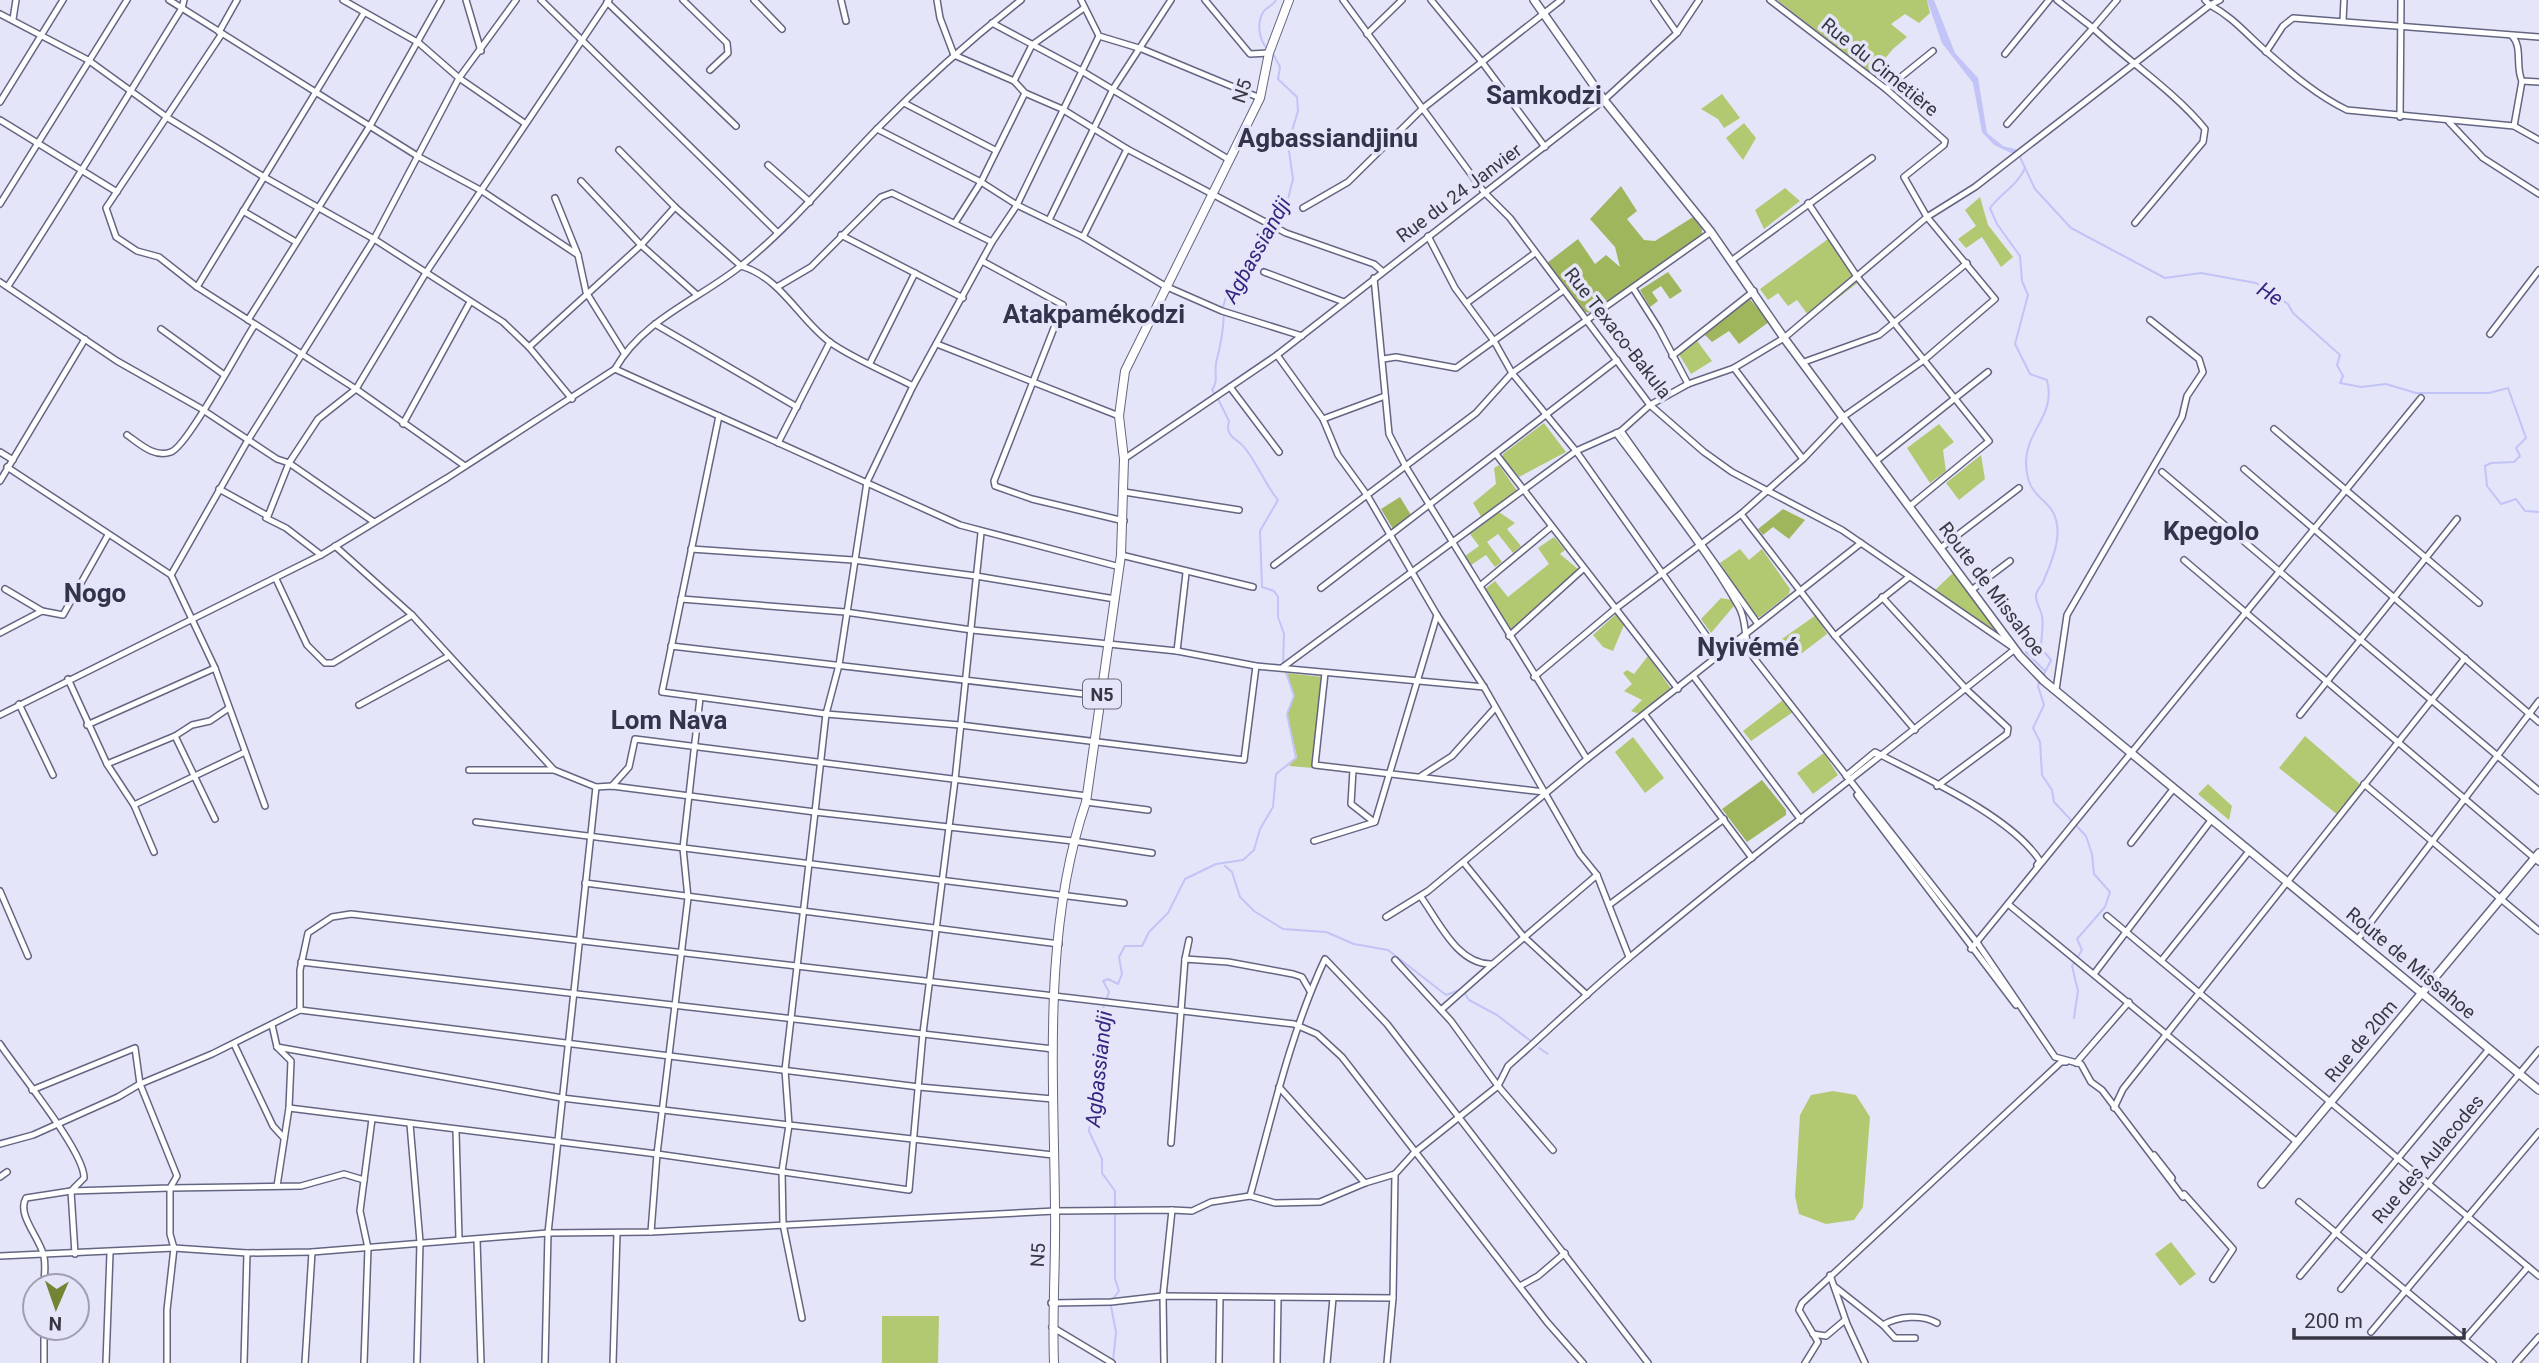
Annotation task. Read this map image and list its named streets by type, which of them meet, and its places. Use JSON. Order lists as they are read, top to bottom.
{
  "streets": {
    "main road": ["N5", "Route de Missahoe", "Rue de 20m"],
    "street": [
      "Rue du Cimetière",
      "Rue du 24 Janvier",
      "Rue Texaco-Bakula",
      "Rue des Aulacodes"
    ]
  },
  "crossings": [
    ["N5", "Rue du 24 Janvier"],
    ["Rue du 24 Janvier", "Rue Texaco-Bakula"],
    ["Rue du 24 Janvier", "Route de Missahoe"],
    ["Rue Texaco-Bakula", "Route de Missahoe"],
    ["Route de Missahoe", "Rue de 20m"],
    ["Route de Missahoe", "Rue des Aulacodes"]
  ],
  "districts": [
    "Samkodzi",
    "Agbassiandjinu",
    "Atakpamékodzi",
    "Kpegolo",
    "Nogo",
    "Nyivémé",
    "Lom Nava"
  ],
  "water": ["Agbassiandji", "He"],
  "scale_bar": "200 m",
  "north": "bottom"
}
